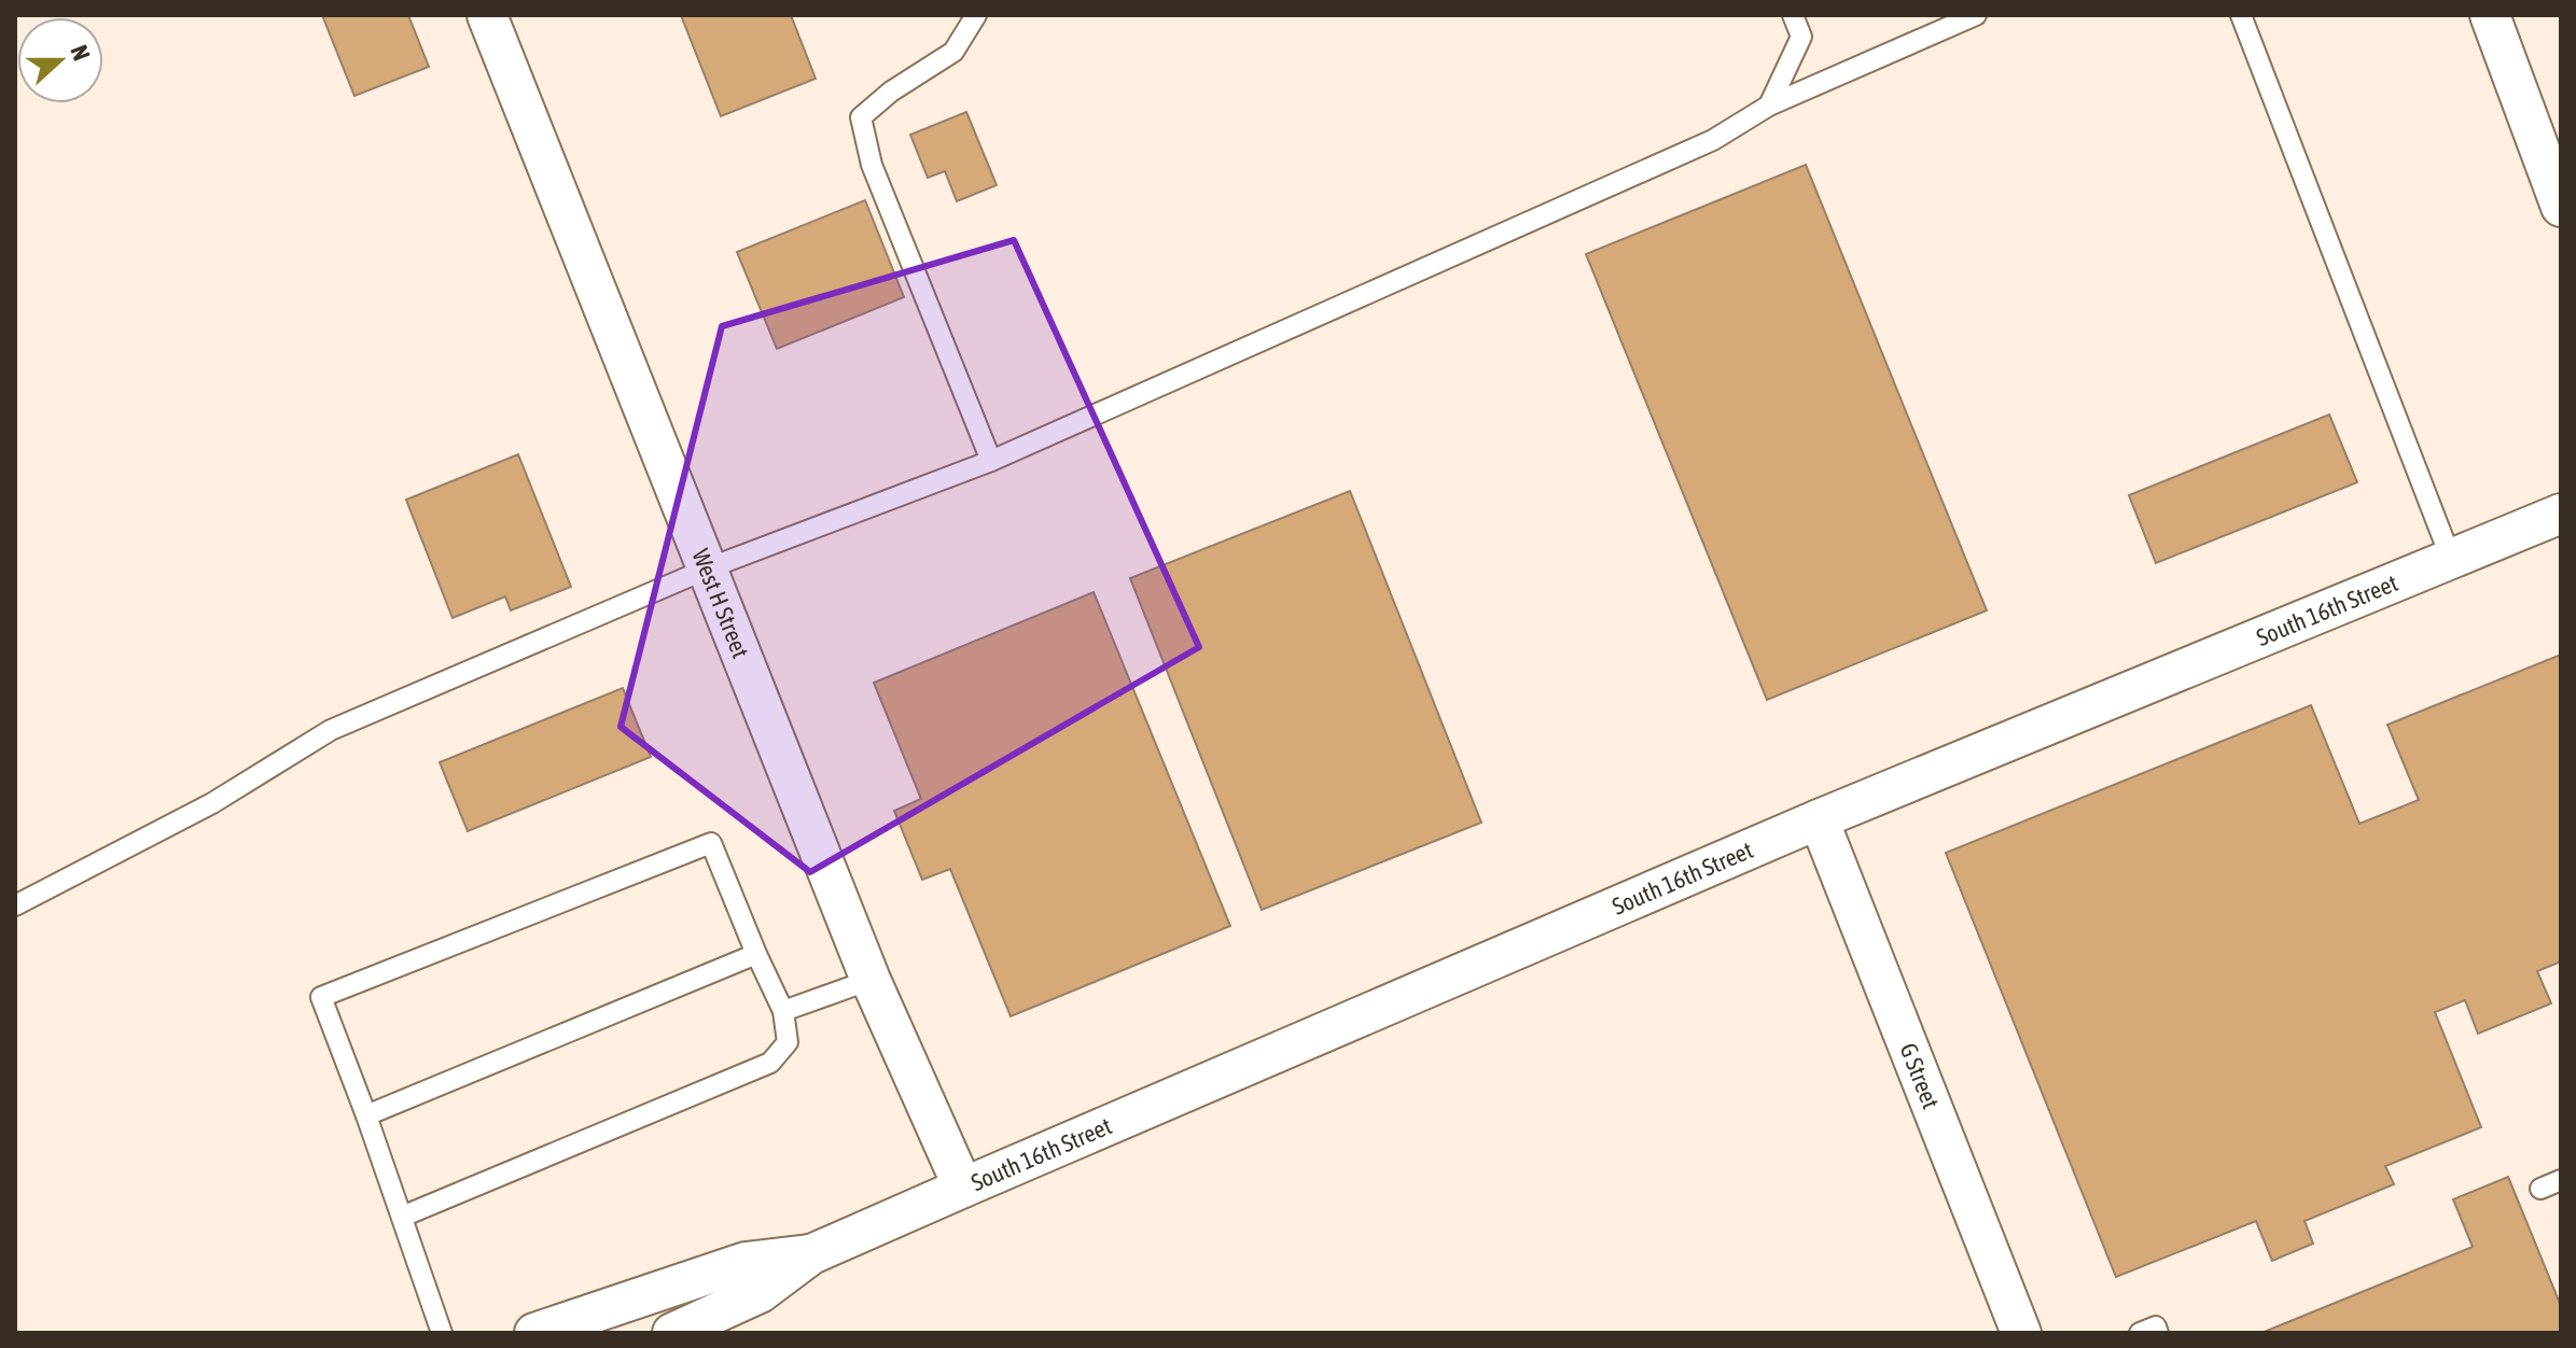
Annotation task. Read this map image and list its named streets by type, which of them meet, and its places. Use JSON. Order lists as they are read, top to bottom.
{
  "streets": {
    "street": ["West H Street", "South 16th Street", "G Street"]
  },
  "crossings": [
    ["West H Street", "South 16th Street"],
    ["South 16th Street", "G Street"]
  ],
  "north": "right"
}
